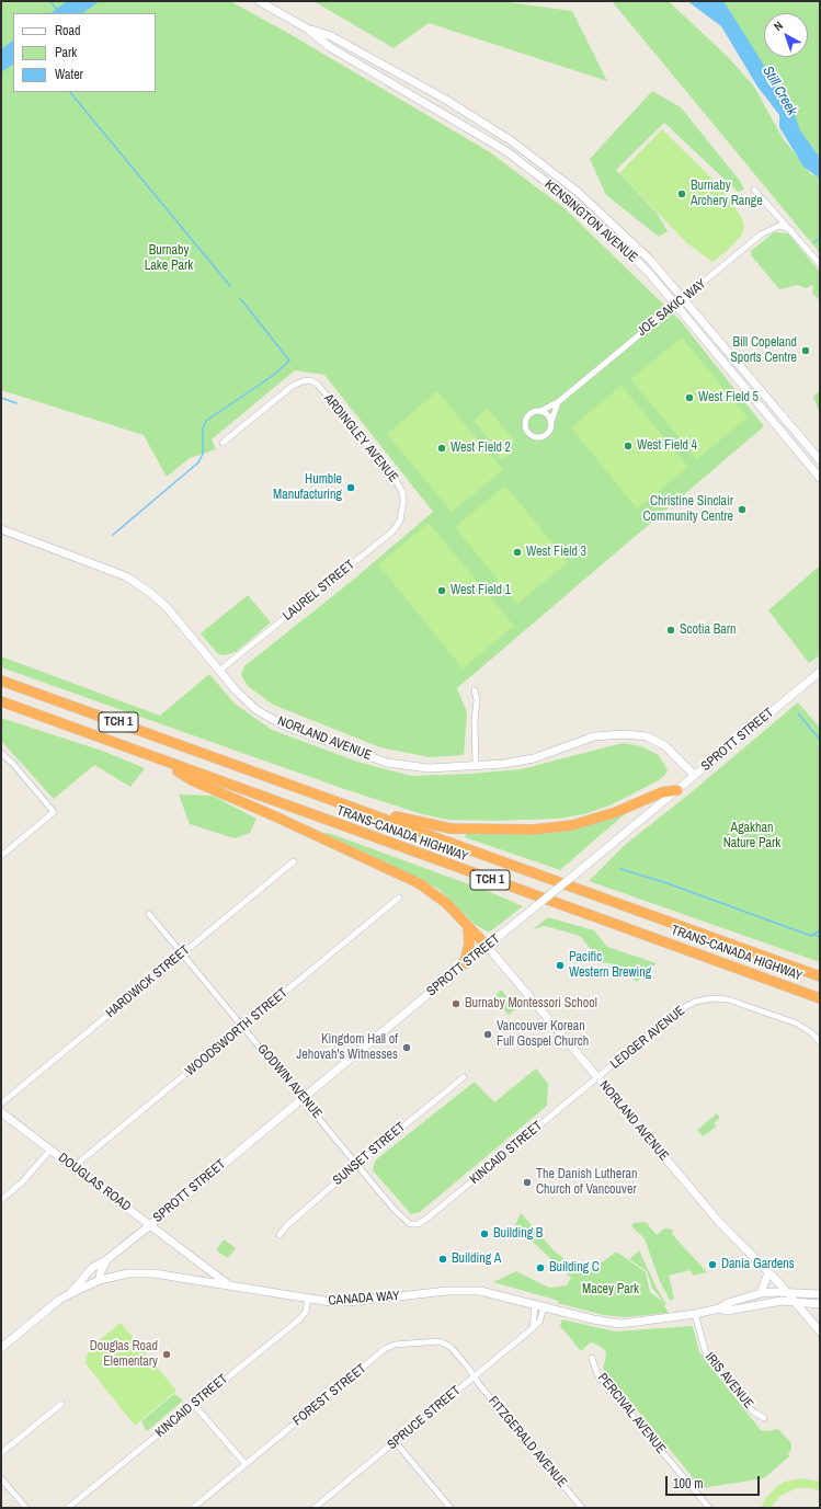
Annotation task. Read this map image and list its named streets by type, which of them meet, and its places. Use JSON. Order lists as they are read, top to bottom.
{
  "streets": {
    "highway": ["TCH 1", "TRANS-CANADA HIGHWAY"],
    "main road": [
      "KENSINGTON AVENUE",
      "NORLAND AVENUE",
      "SPROTT STREET",
      "DOUGLAS ROAD",
      "CANADA WAY"
    ],
    "street": [
      "JOE SAKIC WAY",
      "ARDINGLEY AVENUE",
      "LAUREL STREET",
      "HARDWICK STREET",
      "WOODSWORTH STREET",
      "LEDGER AVENUE",
      "GODWIN AVENUE",
      "KINCAID STREET",
      "SUNSET STREET",
      "IRIS AVENUE",
      "FOREST STREET",
      "PERCIVAL AVENUE",
      "SPRUCE STREET",
      "FITZGERALD AVENUE"
    ]
  },
  "crossings": [
    ["KENSINGTON AVENUE", "JOE SAKIC WAY"],
    ["ARDINGLEY AVENUE", "LAUREL STREET"],
    ["LAUREL STREET", "NORLAND AVENUE"],
    ["NORLAND AVENUE", "SPROTT STREET"],
    ["NORLAND AVENUE", "LEDGER AVENUE"],
    ["NORLAND AVENUE", "KINCAID STREET"],
    ["NORLAND AVENUE", "CANADA WAY"],
    ["SPROTT STREET", "GODWIN AVENUE"],
    ["SPROTT STREET", "DOUGLAS ROAD"],
    ["SPROTT STREET", "CANADA WAY"],
    ["HARDWICK STREET", "GODWIN AVENUE"],
    ["WOODSWORTH STREET", "GODWIN AVENUE"],
    ["WOODSWORTH STREET", "DOUGLAS ROAD"],
    ["LEDGER AVENUE", "KINCAID STREET"],
    ["GODWIN AVENUE", "KINCAID STREET"],
    ["GODWIN AVENUE", "SUNSET STREET"],
    ["KINCAID STREET", "CANADA WAY"],
    ["DOUGLAS ROAD", "CANADA WAY"],
    ["CANADA WAY", "IRIS AVENUE"],
    ["CANADA WAY", "SPRUCE STREET"],
    ["FOREST STREET", "SPRUCE STREET"],
    ["FOREST STREET", "FITZGERALD AVENUE"],
    ["SPRUCE STREET", "FITZGERALD AVENUE"]
  ],
  "water": ["Still Creek"],
  "parks": ["Burnaby Lake Park", "Agakhan Nature Park", "Macey Park"],
  "places": [
    "Burnaby Archery Range",
    "Bill Copeland Sports Centre",
    "West Field 5",
    "West Field 4",
    "West Field 2",
    "Humble Manufacturing",
    "Christine Sinclair Community Centre",
    "West Field 3",
    "West Field 1",
    "Scotia Barn",
    "Pacific Western Brewing",
    "Burnaby Montessori School",
    "Vancouver Korean Full Gospel Church",
    "Kingdom Hall of Jehovah's Witnesses",
    "The Danish Lutheran Church of Vancouver",
    "Building B",
    "Building A",
    "Dania Gardens",
    "Building C",
    "Douglas Road Elementary"
  ],
  "legend": ["Road", "Park", "Water"],
  "scale_bar": "100 m",
  "north": "top left"
}
